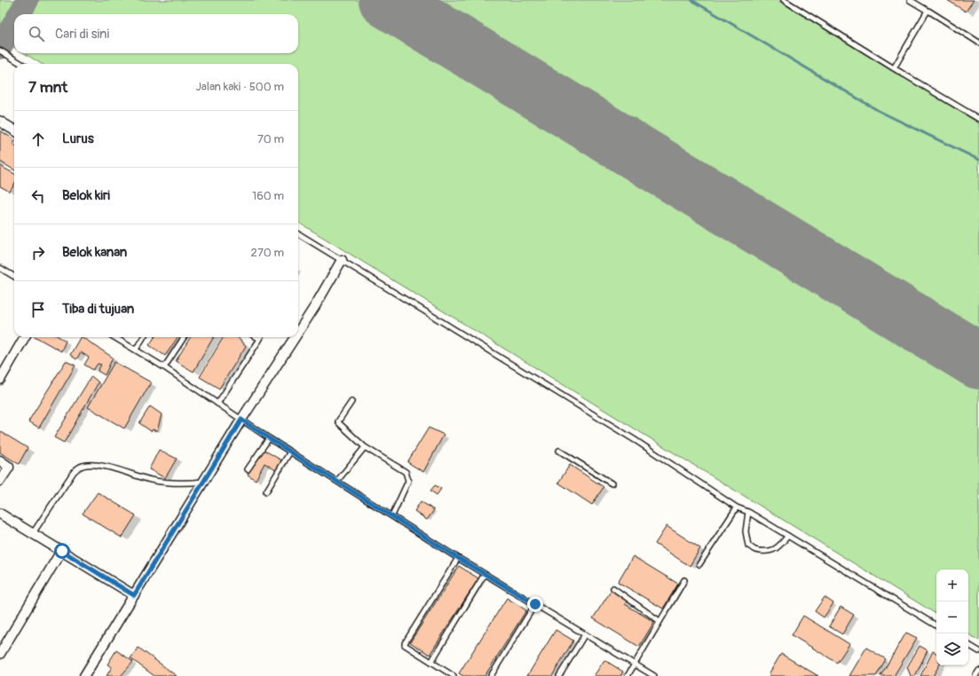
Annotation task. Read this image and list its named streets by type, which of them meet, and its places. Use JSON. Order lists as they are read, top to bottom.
{
  "page": {
    "search": "Cari di sini",
    "heading": ["7 mnt", "Jalan kaki · 500 m"],
    "list": [
      ["Lurus", "70 m"],
      ["Belok kiri", "160 m"],
      ["Belok kanan", "270 m"],
      "Tiba di tujuan"
    ],
    "map_buttons": ["+", "−"]
  }
}
